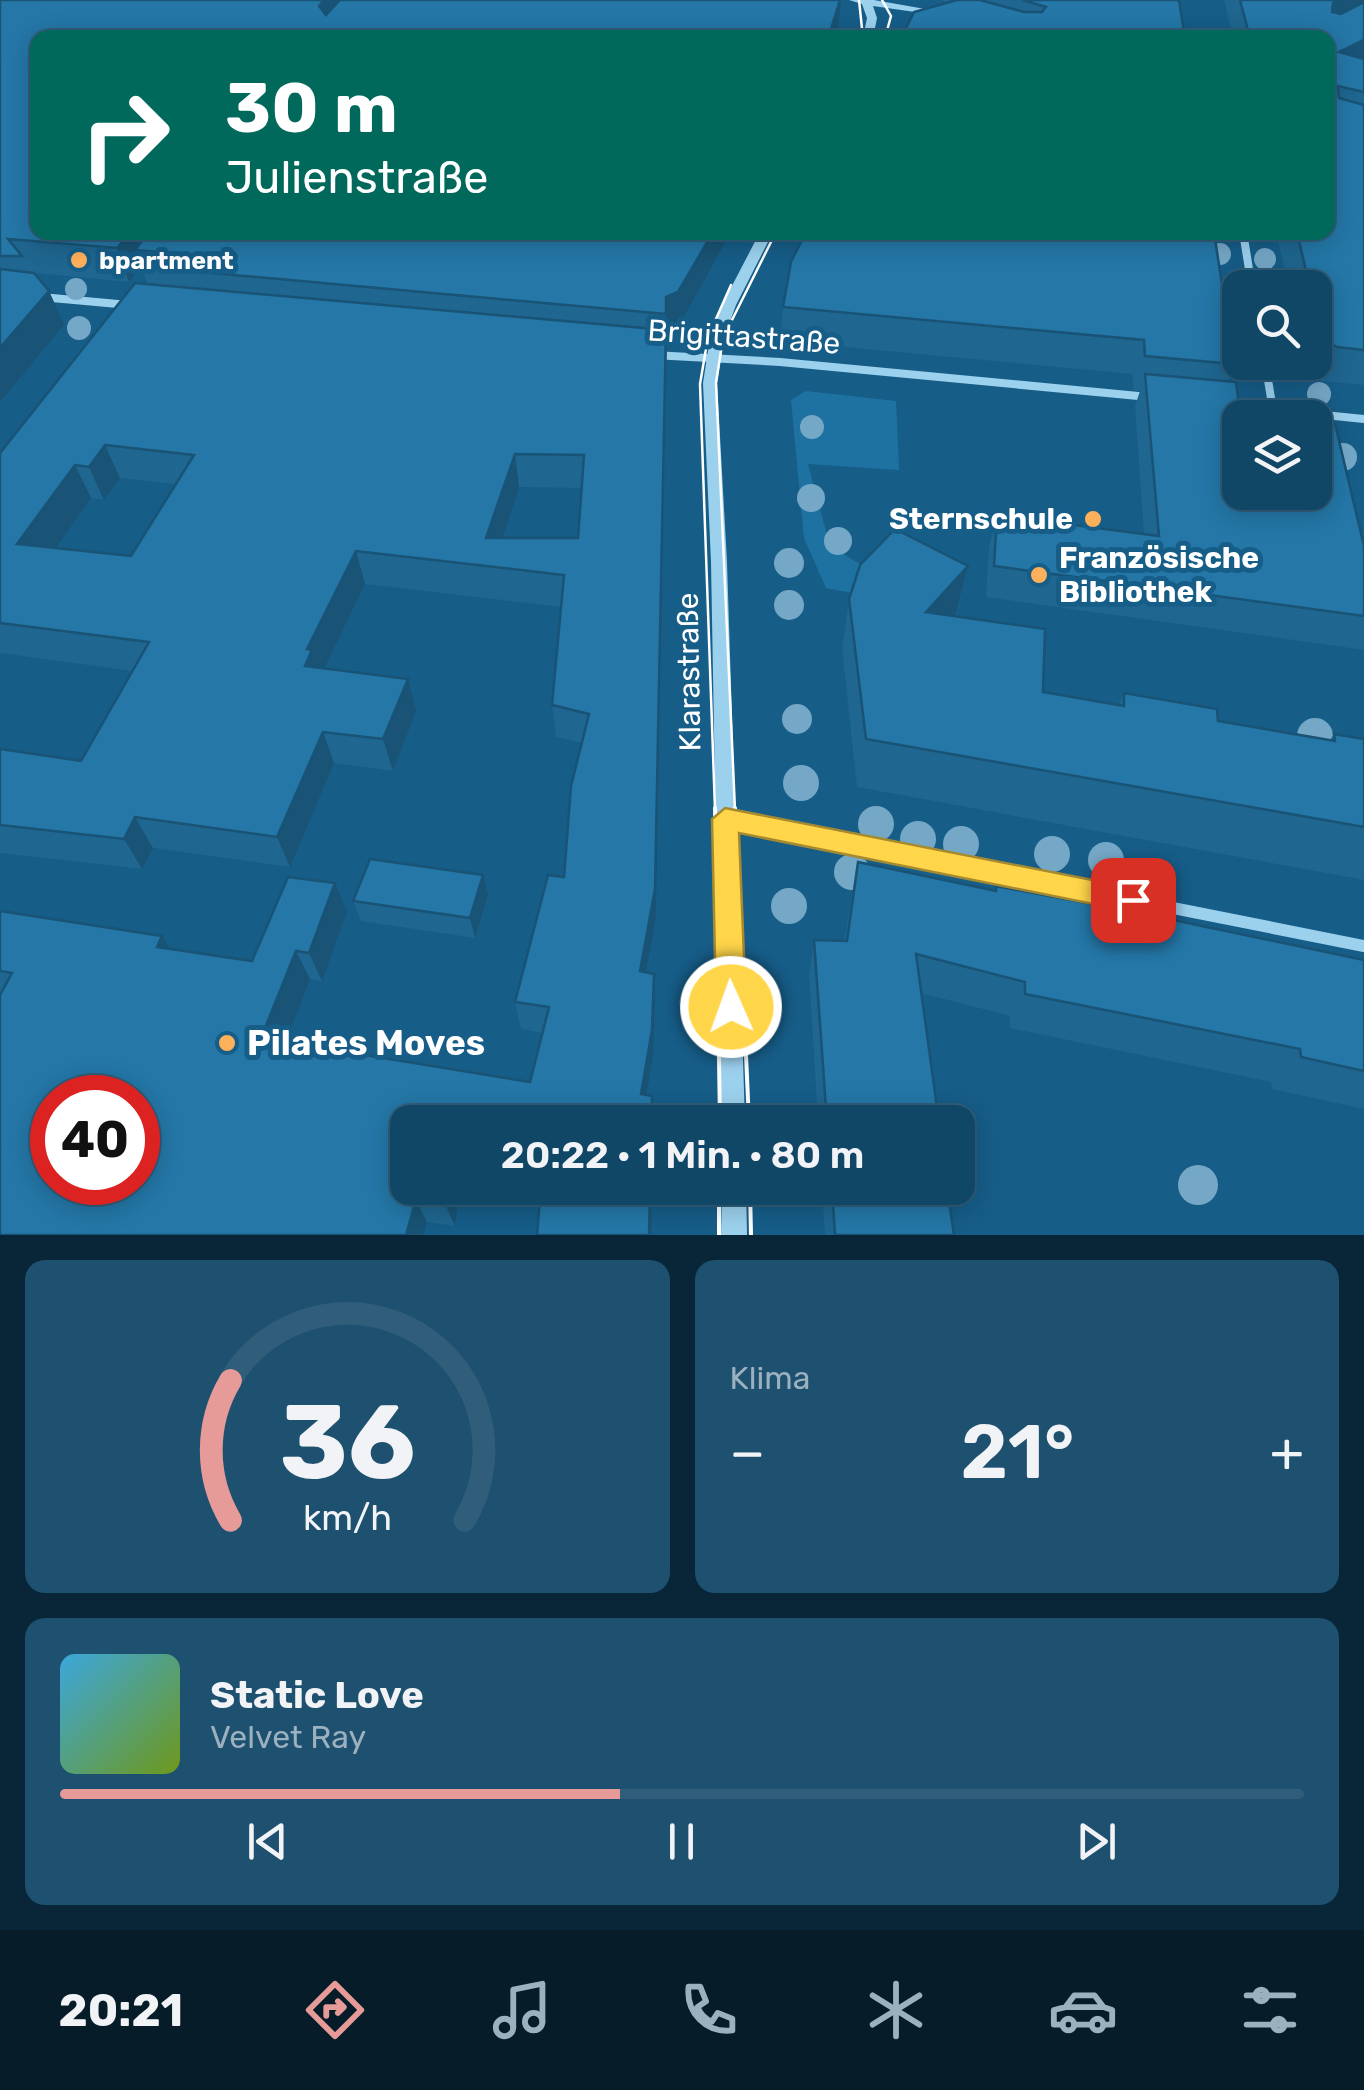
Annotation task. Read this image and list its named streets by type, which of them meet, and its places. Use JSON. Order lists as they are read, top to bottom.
{
  "streets": {
    "street": ["Brigittastraße", "Klarastraße"]
  },
  "crossings": [
    ["Brigittastraße", "Klarastraße"]
  ],
  "places": [
    "bpartment",
    "Sternschule",
    "Französische Bibliothek",
    "Pilates Moves"
  ],
  "page": {
    "turn": ["30 m", "Julienstraße"],
    "limit": "40",
    "trip": "20:22 · 1 Min. · 80 m",
    "tile": "Klima",
    "heat": ["−", "21°", "+"],
    "song": ["Static Love", "Velvet Ray"],
    "tabs": "20:21",
    "gauge": ["36", "km/h"]
  }
}
